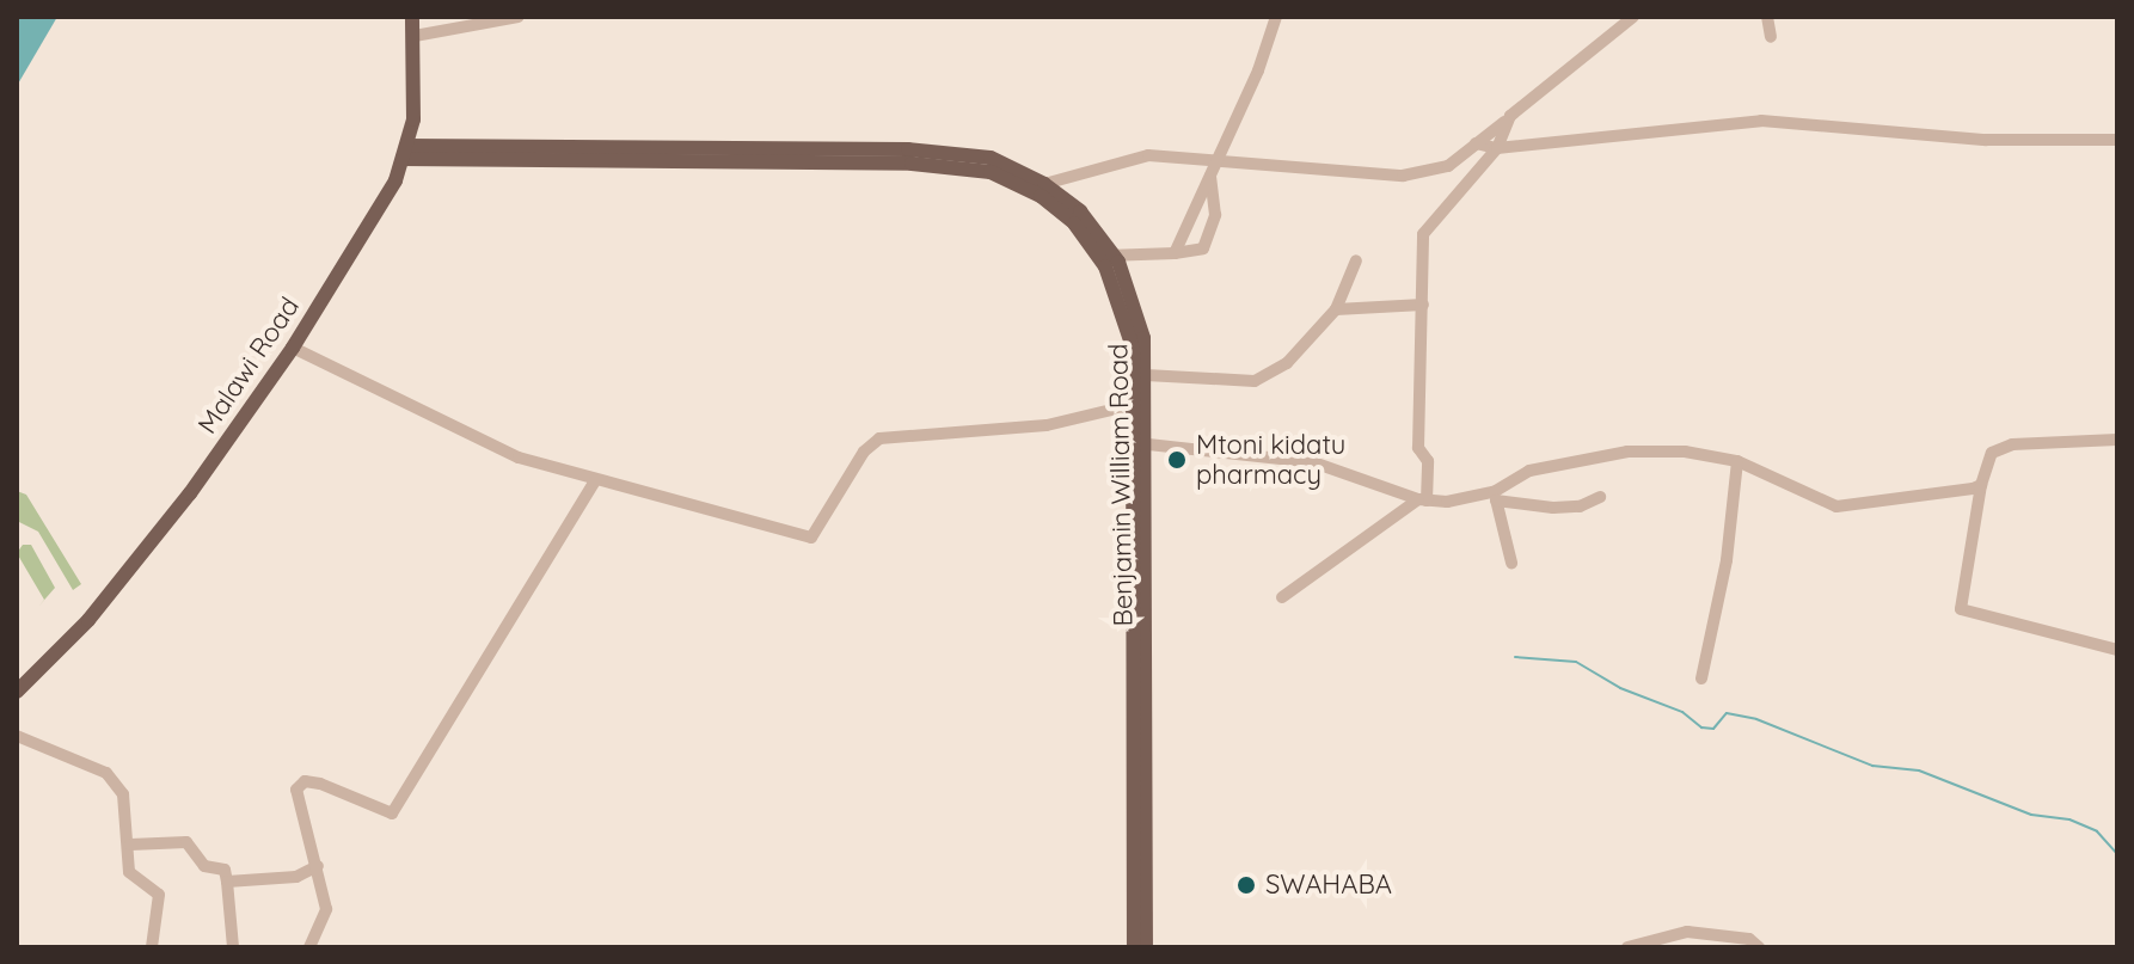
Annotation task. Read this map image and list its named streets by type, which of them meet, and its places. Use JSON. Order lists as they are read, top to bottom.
{
  "streets": {
    "main road": ["Malawi Road", "Benjamin William Road"]
  },
  "crossings": [
    ["Malawi Road", "Benjamin William Road"]
  ],
  "places": ["Mtoni kidatu pharmacy", "SWAHABA"]
}
